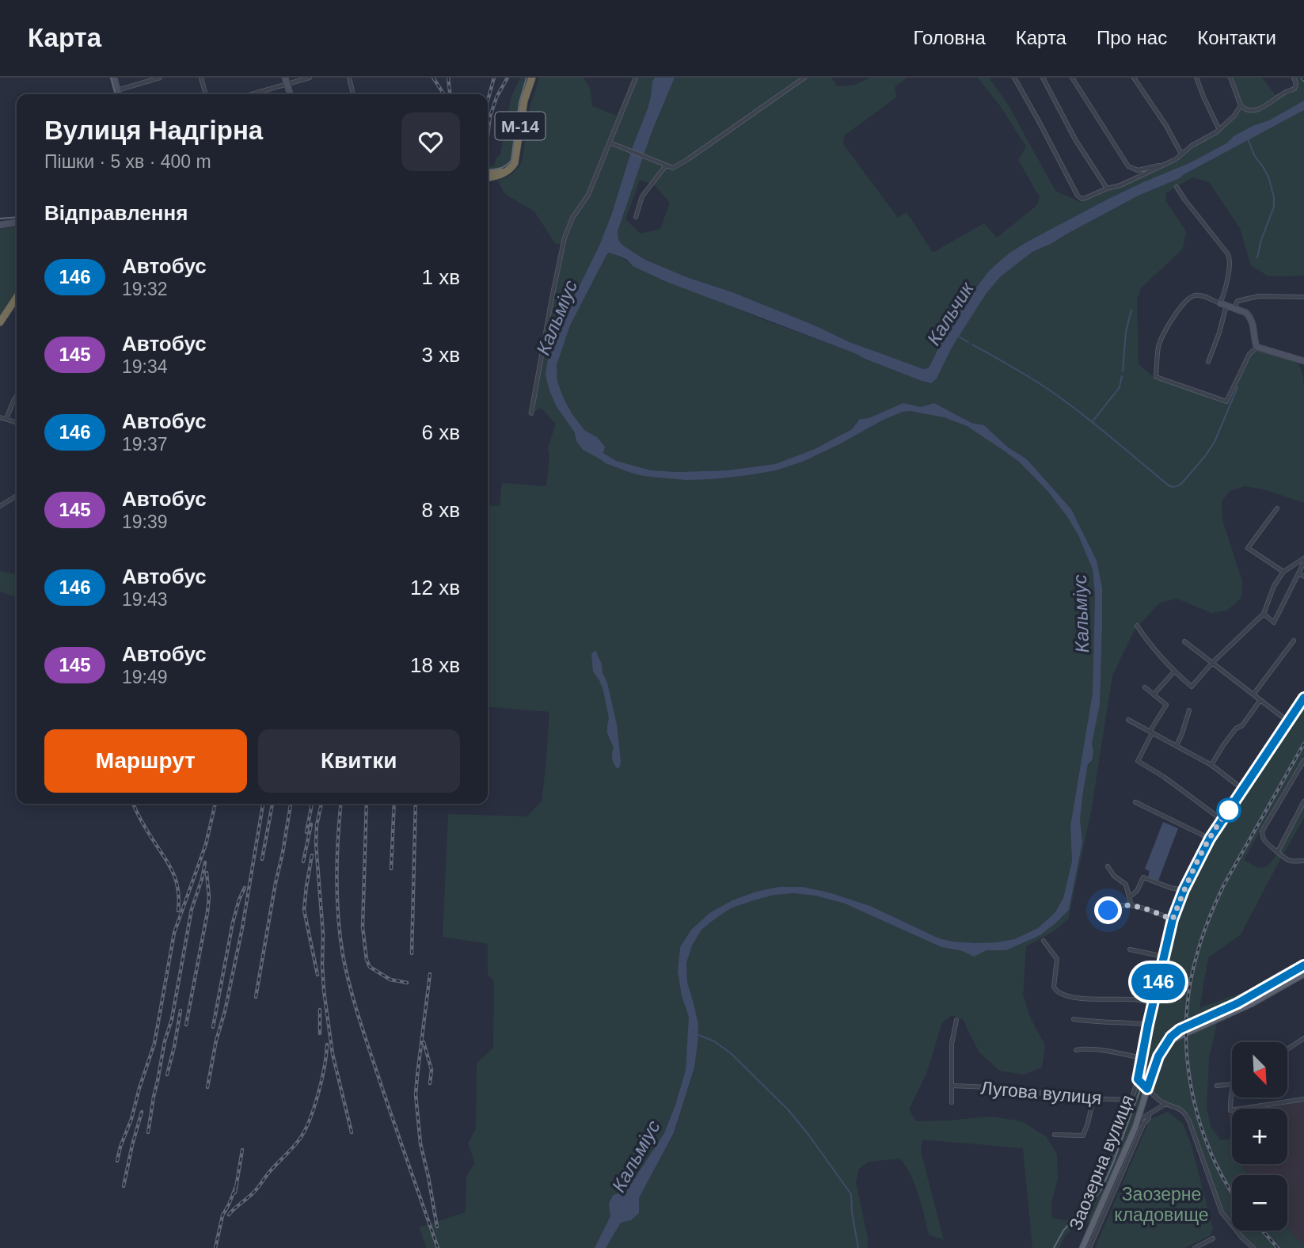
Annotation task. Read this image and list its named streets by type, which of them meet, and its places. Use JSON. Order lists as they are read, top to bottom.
{
  "streets": {
    "highway": ["М-14"],
    "main road": ["Заозерна вулиця"],
    "street": ["Лугова вулиця"]
  },
  "crossings": [
    ["Лугова вулиця", "Заозерна вулиця"]
  ],
  "water": ["Кальчик", "Кальміус"],
  "parks": ["Заозерне кладовище"],
  "lines": ["bus line 146"],
  "north": "bottom right",
  "page": {
    "header": "Карта",
    "nav": [
      "Головна",
      "Карта",
      "Про нас",
      "Контакти"
    ],
    "on_map": "146",
    "heading": [
      ["Вулиця Надгірна", "Пішки · 5 хв · 400 m"],
      "Відправлення"
    ],
    "list": [
      {
        "mark": "146",
        "name": "Автобус",
        "note": "19:32",
        "value": "1 хв"
      },
      {
        "mark": "145",
        "name": "Автобус",
        "note": "19:34",
        "value": "3 хв"
      },
      {
        "mark": "146",
        "name": "Автобус",
        "note": "19:37",
        "value": "6 хв"
      },
      {
        "mark": "145",
        "name": "Автобус",
        "note": "19:39",
        "value": "8 хв"
      },
      {
        "mark": "146",
        "name": "Автобус",
        "note": "19:43",
        "value": "12 хв"
      },
      {
        "mark": "145",
        "name": "Автобус",
        "note": "19:49",
        "value": "18 хв"
      }
    ],
    "buttons": ["Маршрут", "Квитки"],
    "map_buttons": ["+", "−"]
  }
}
